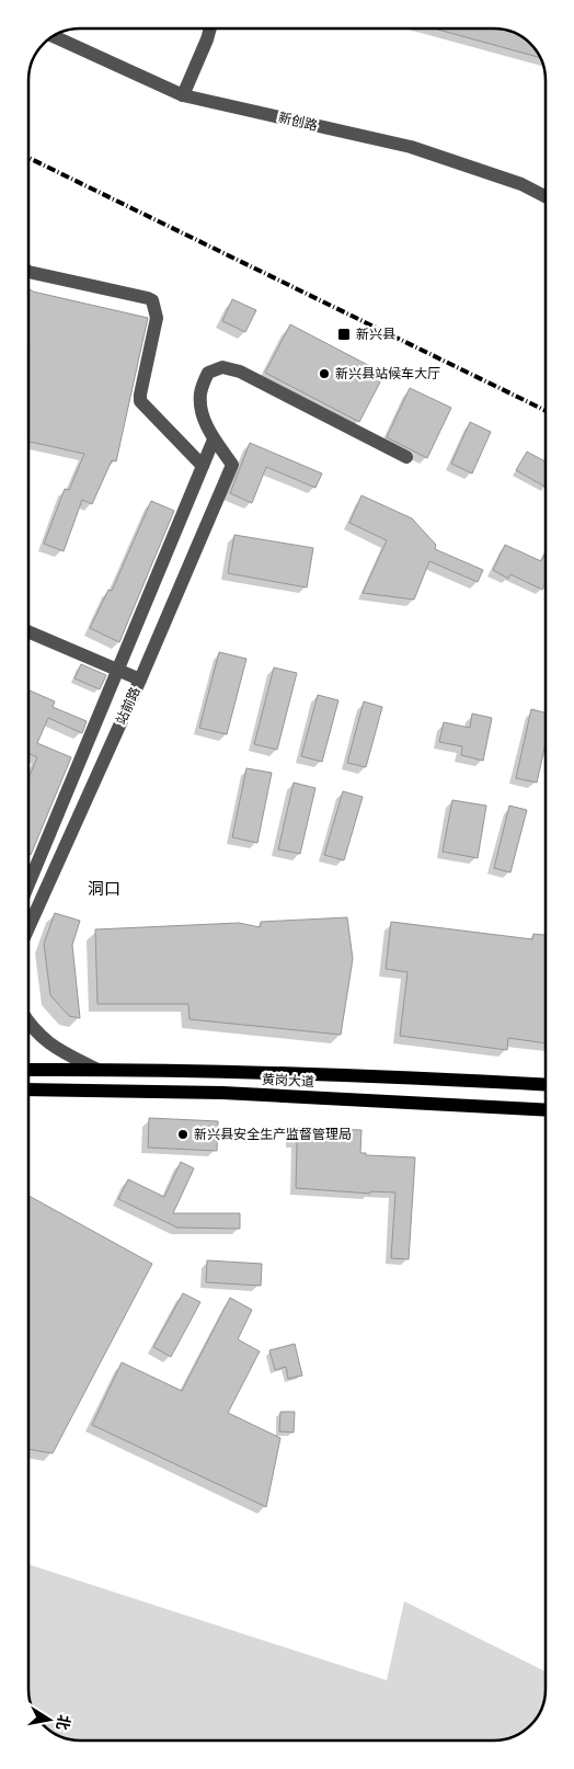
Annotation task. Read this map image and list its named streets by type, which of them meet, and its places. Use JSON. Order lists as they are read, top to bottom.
{
  "streets": {
    "main road": ["黄岗大道"],
    "street": ["新创路", "站前路"]
  },
  "districts": ["洞口"],
  "places": {
    "transit": ["新兴县"],
    "other": ["新兴县站候车大厅", "新兴县安全生产监督管理局"]
  },
  "north": "right"
}
